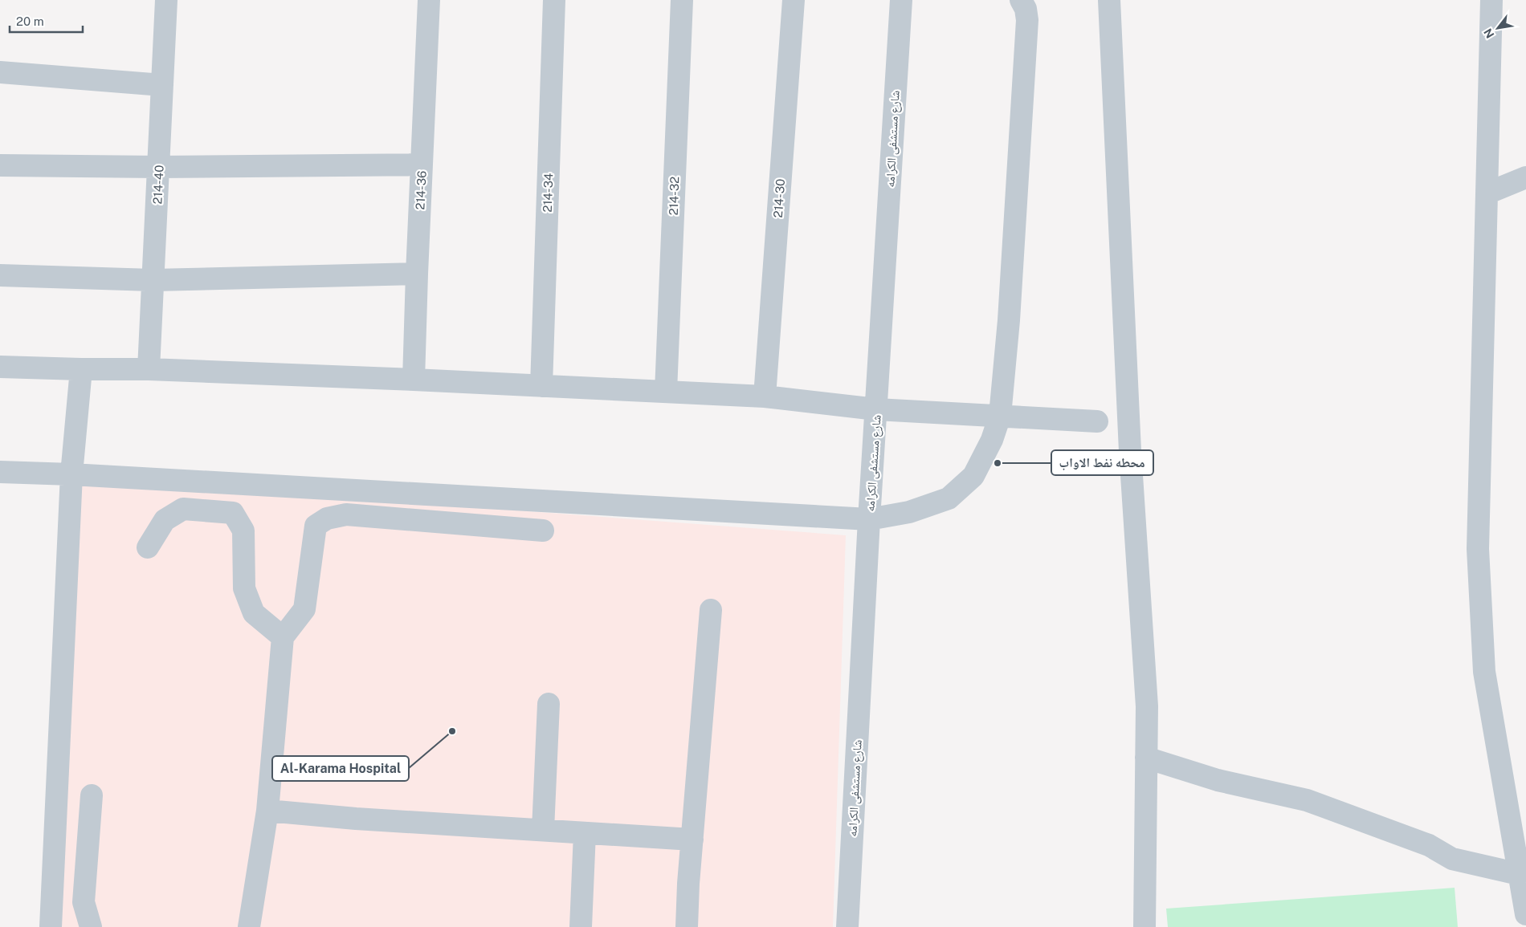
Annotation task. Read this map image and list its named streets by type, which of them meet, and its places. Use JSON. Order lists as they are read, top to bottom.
{
  "streets": {
    "street": [
      "شارع مستشفى الكرامه",
      "214-40",
      "214-36",
      "214-34",
      "214-32",
      "214-30"
    ]
  },
  "places": ["محطه نفط الاواب", "Al-Karama Hospital"],
  "scale_bar": "20 m",
  "north": "bottom left"
}
